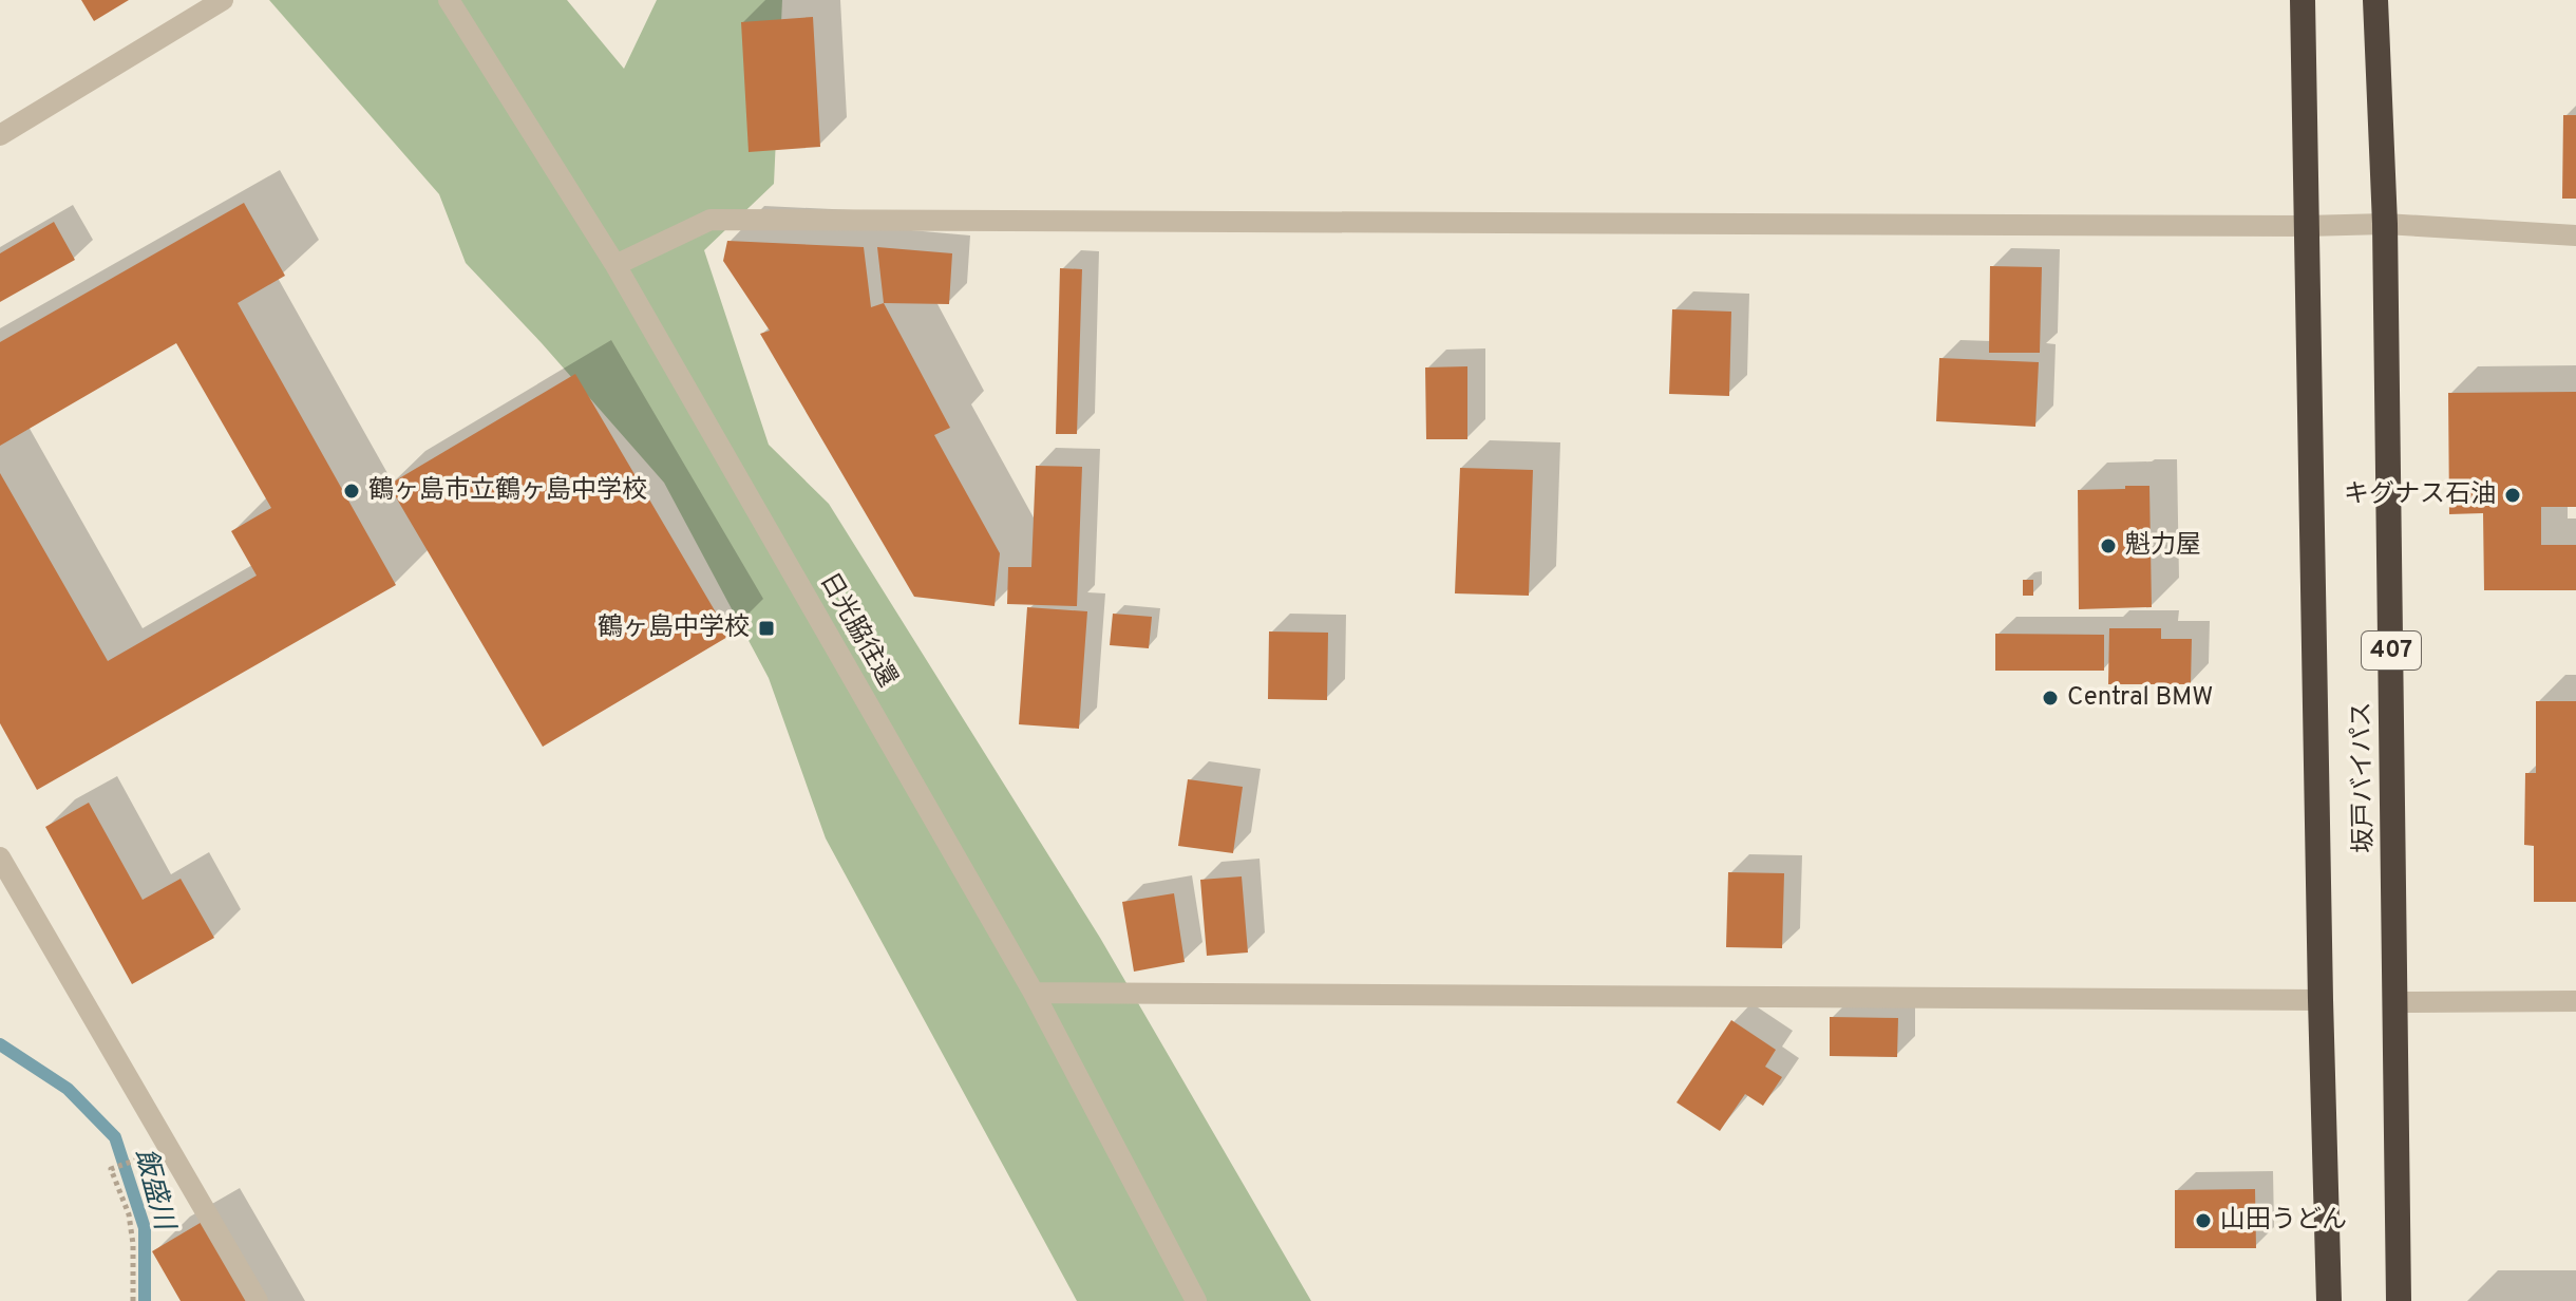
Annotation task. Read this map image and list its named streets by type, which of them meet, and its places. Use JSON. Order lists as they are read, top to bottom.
{
  "streets": {
    "highway": ["407", "坂戸バイパス"],
    "street": ["日光脇往還"]
  },
  "water": ["飯盛川"],
  "places": {
    "other": [
      "鶴ヶ島市立鶴ヶ島中学校",
      "キグナス石油",
      "魁力屋",
      "Central BMW",
      "山田うどん"
    ],
    "transit": ["鶴ヶ島中学校"]
  }
}
